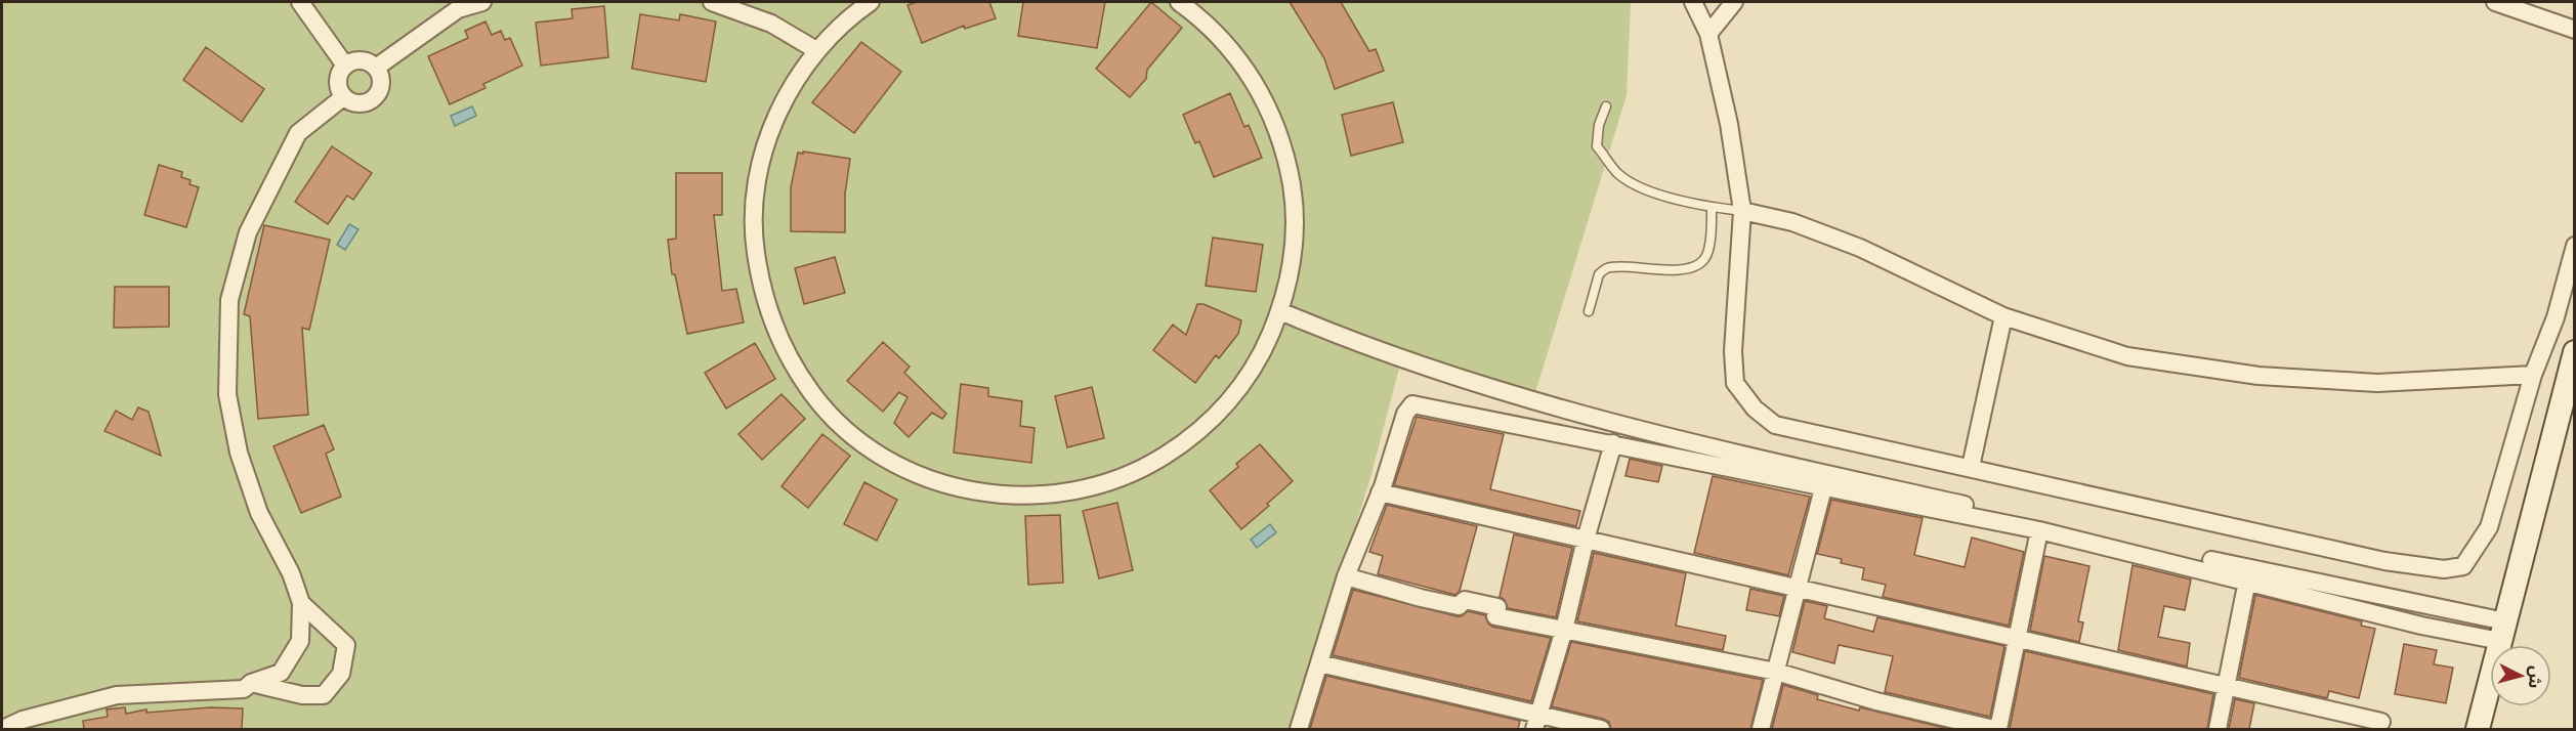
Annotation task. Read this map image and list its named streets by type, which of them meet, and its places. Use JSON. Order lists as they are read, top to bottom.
{
  "north": "right"
}
